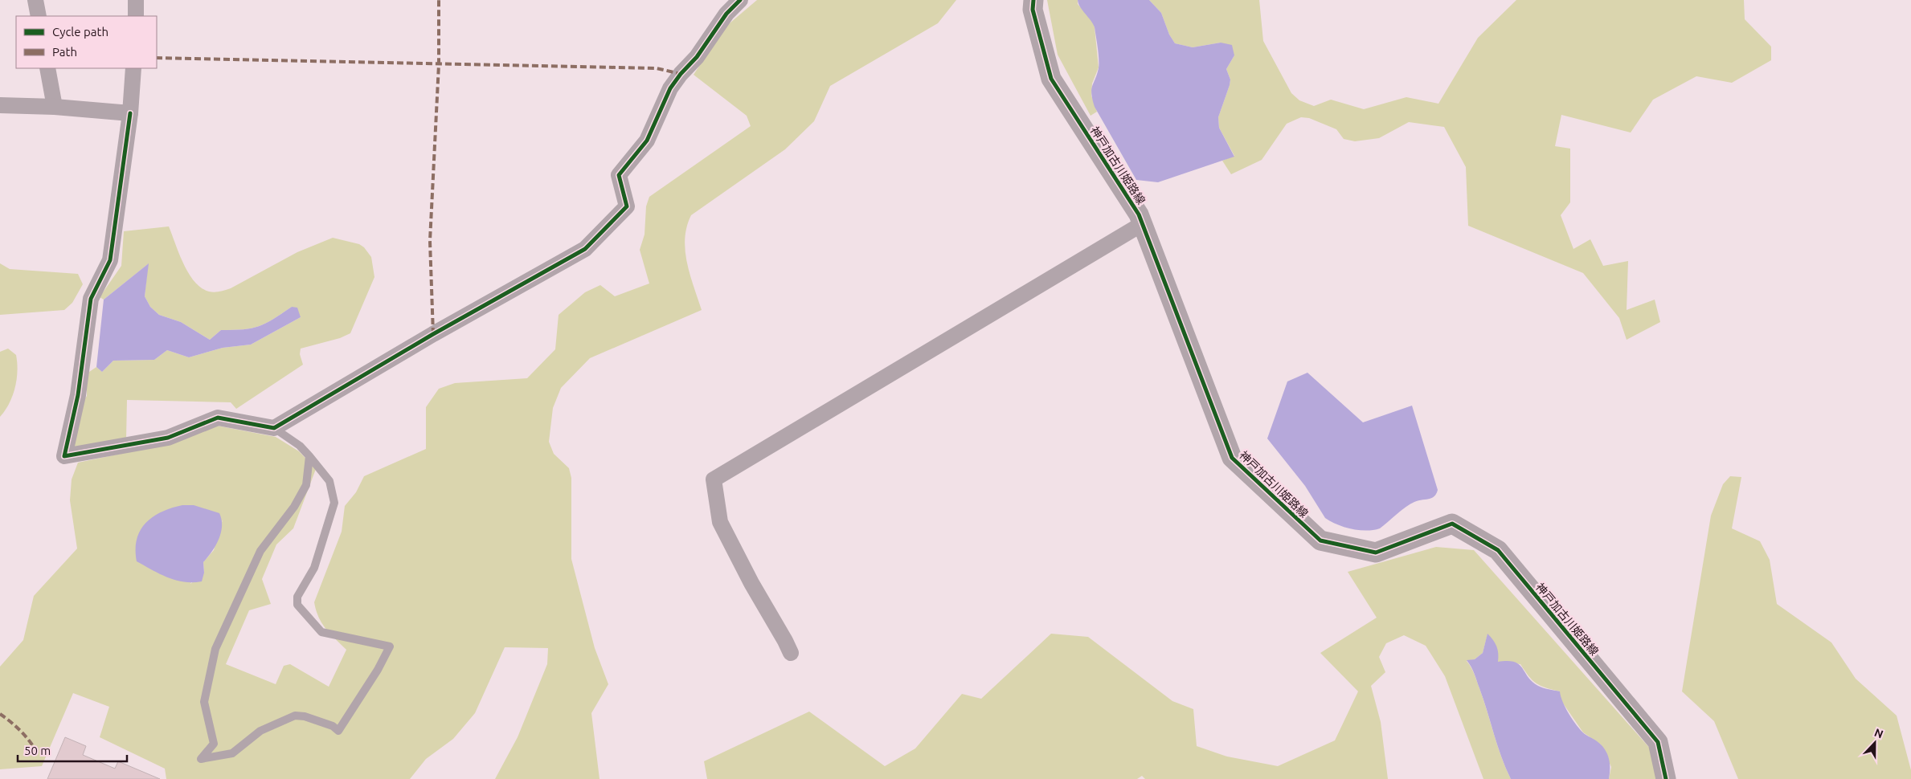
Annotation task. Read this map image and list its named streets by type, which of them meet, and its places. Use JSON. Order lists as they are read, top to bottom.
{
  "streets": {
    "street": ["神戸加古川姫路線"]
  },
  "legend": ["Cycle path", "Path"],
  "scale_bar": "50 m",
  "north": "top"
}
